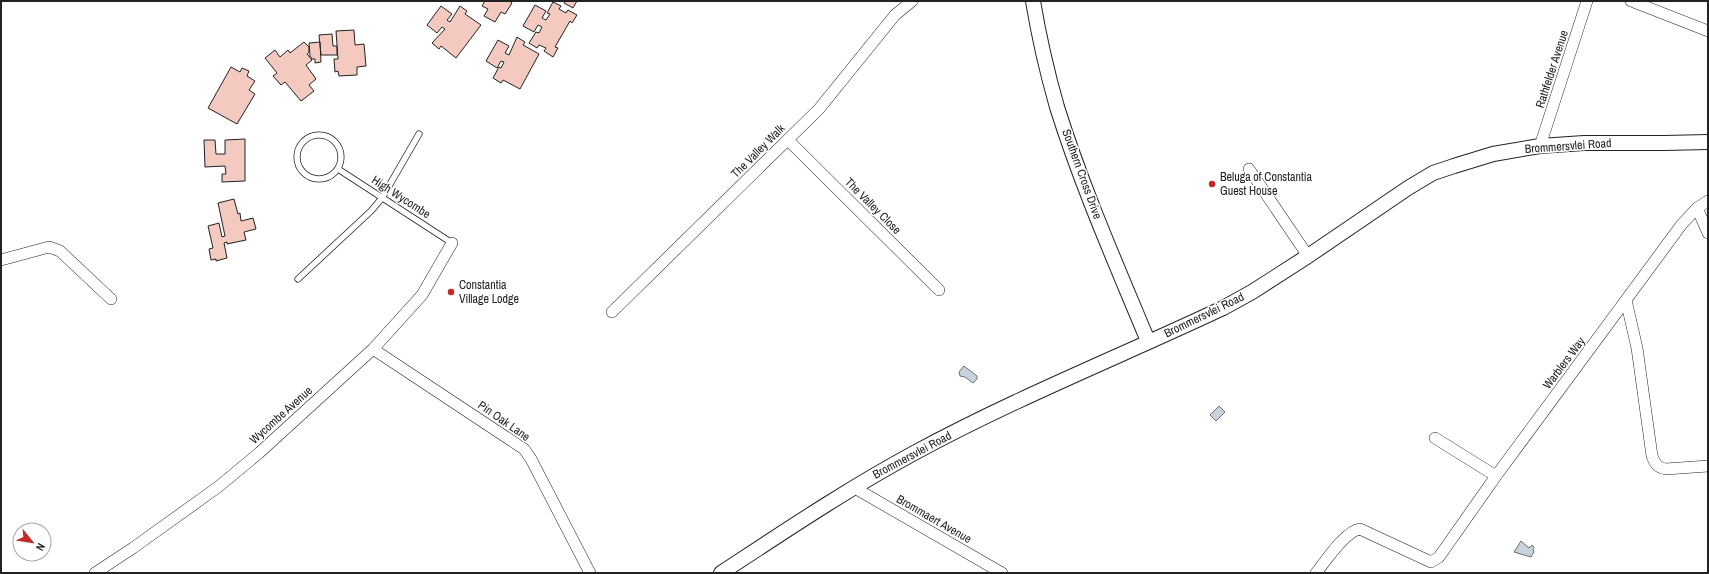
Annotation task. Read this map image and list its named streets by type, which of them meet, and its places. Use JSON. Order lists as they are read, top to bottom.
{
  "streets": {
    "street": [
      "Rathfelder Avenue",
      "Brommersvlei Road",
      "The Valley Walk",
      "Southern Cross Drive",
      "The Valley Close",
      "Warblers Way",
      "Wycombe Avenue",
      "Pin Oak Lane",
      "Brommaert Avenue"
    ],
    "lane": ["High Wycombe"]
  },
  "crossings": [
    ["Rathfelder Avenue", "Brommersvlei Road"],
    ["Brommersvlei Road", "Southern Cross Drive"],
    ["Brommersvlei Road", "Brommaert Avenue"],
    ["The Valley Walk", "The Valley Close"],
    ["High Wycombe", "Wycombe Avenue"],
    ["Wycombe Avenue", "Pin Oak Lane"]
  ],
  "places": ["Beluga of Constantia Guest House", "Constantia Village Lodge"],
  "north": "bottom right"
}
